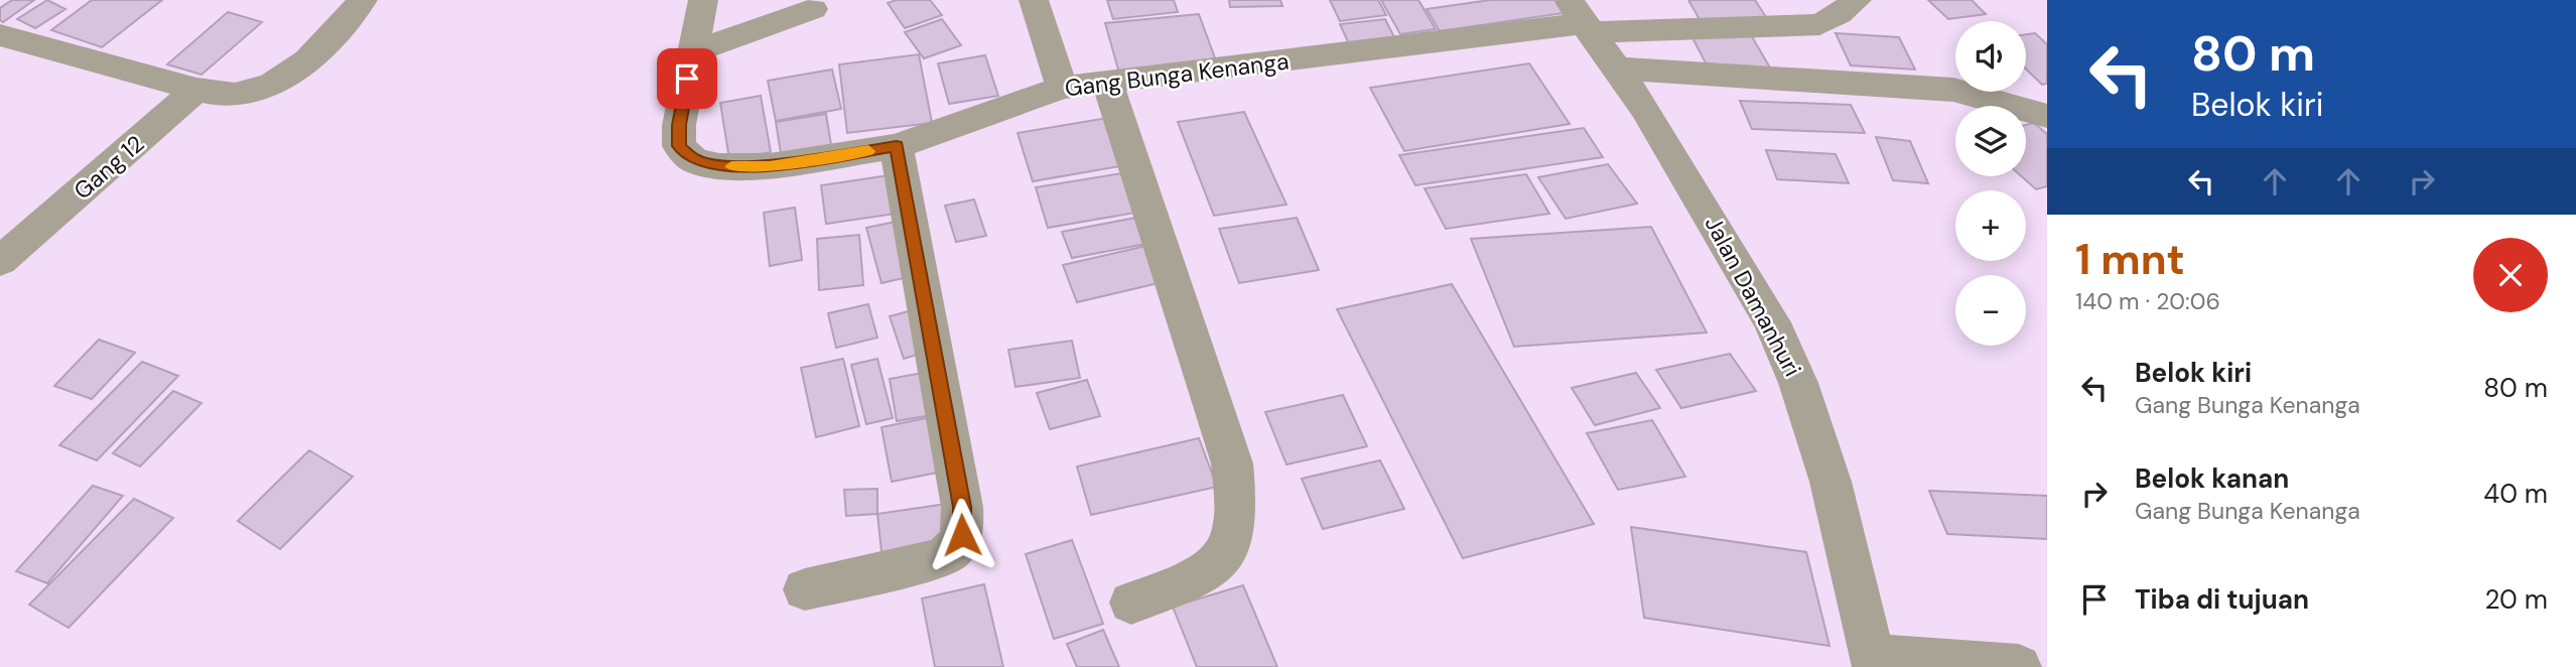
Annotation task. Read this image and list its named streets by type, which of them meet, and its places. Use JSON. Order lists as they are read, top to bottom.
{
  "streets": {
    "street": ["Gang Bunga Kenanga", "Gang 12", "Jalan Damanhuri"]
  },
  "crossings": [
    ["Gang Bunga Kenanga", "Jalan Damanhuri"]
  ],
  "page": {
    "turn": ["80 m", "Belok kiri"],
    "map_buttons": ["+", "−"],
    "heading": ["1 mnt", "140 m · 20:06"],
    "list": [
      {
        "name": "Belok kiri",
        "note": "Gang Bunga Kenanga",
        "value": "80 m"
      },
      {
        "name": "Belok kanan",
        "note": "Gang Bunga Kenanga",
        "value": "40 m"
      },
      {
        "name": "Tiba di tujuan",
        "value": "20 m"
      }
    ]
  }
}
